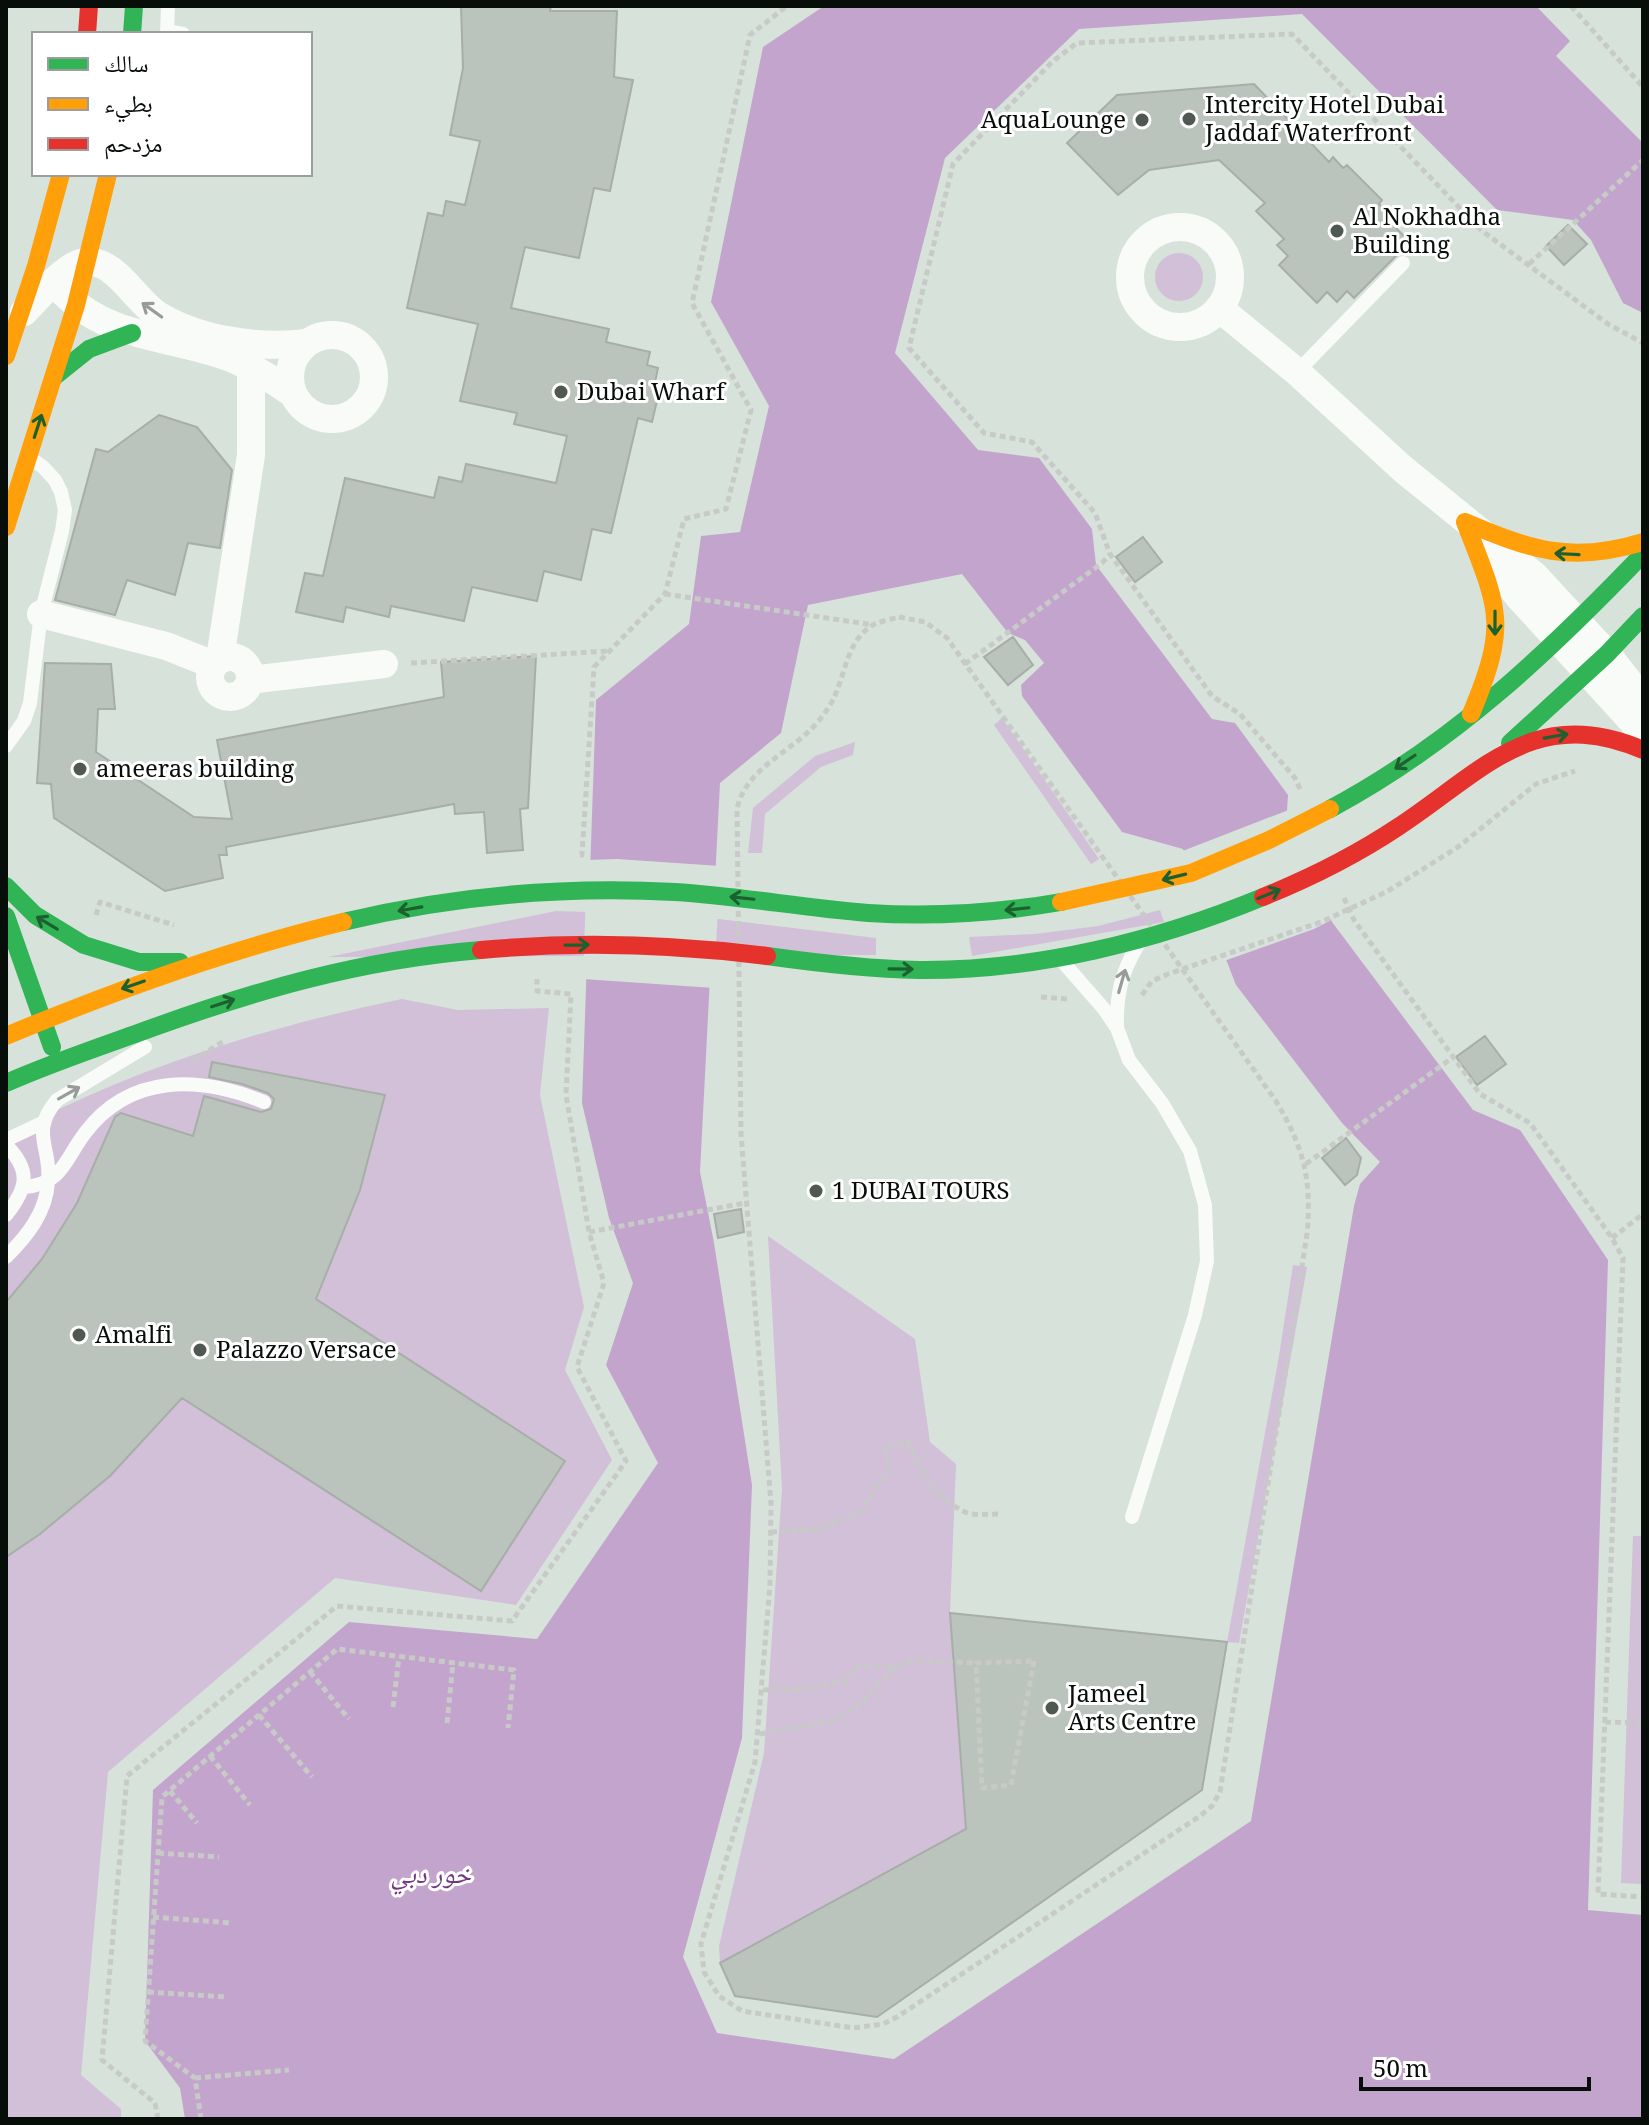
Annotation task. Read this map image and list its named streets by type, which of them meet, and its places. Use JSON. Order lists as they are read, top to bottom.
{
  "water": ["خور دبي"],
  "places": [
    "Intercity Hotel Dubai Jaddaf Waterfront",
    "AquaLounge",
    "Al Nokhadha Building",
    "Dubai Wharf",
    "ameeras building",
    "1 DUBAI TOURS",
    "Amalfi",
    "Palazzo Versace",
    "Jameel Arts Centre"
  ],
  "legend": ["سالك", "بطيء", "مزدحم"],
  "scale_bar": "50 m"
}
